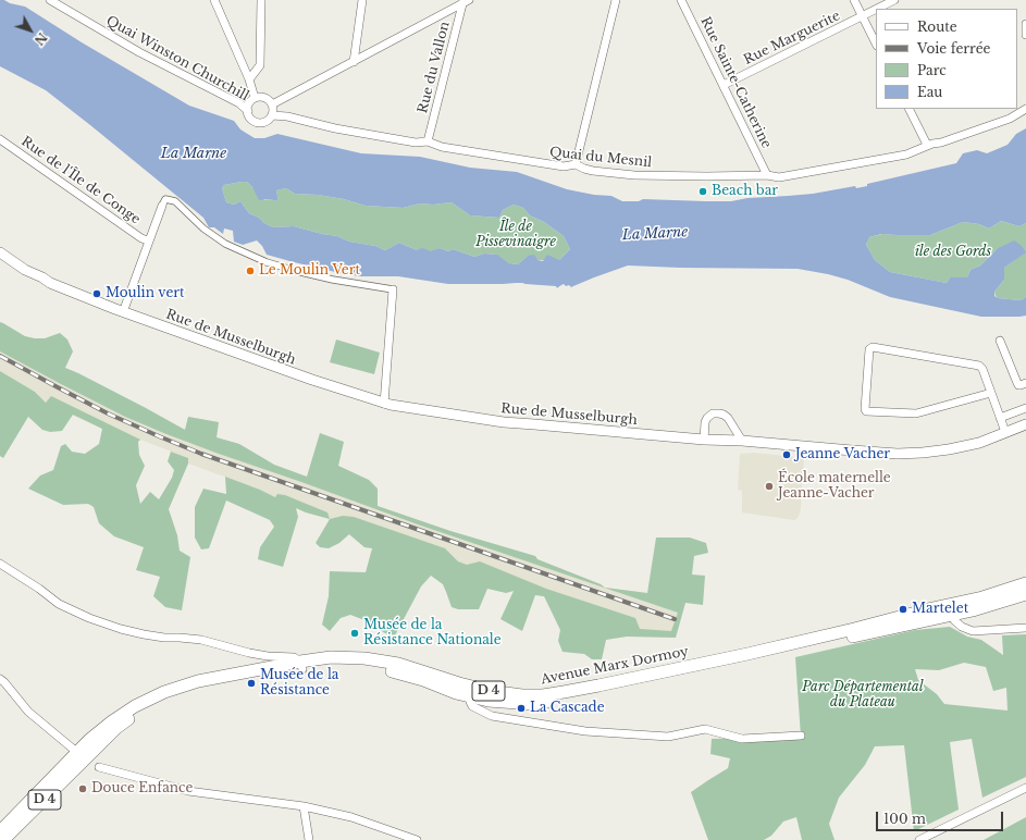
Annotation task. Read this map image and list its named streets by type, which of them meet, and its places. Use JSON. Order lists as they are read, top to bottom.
{
  "streets": {
    "main road": ["Avenue Marx Dormoy", "D 4"],
    "street": [
      "Rue Marguerite",
      "Quai Winston Churchill",
      "Rue du Vallon",
      "Rue Sainte-Catherine",
      "Quai du Mesnil",
      "Rue de l'Île de Conge",
      "Rue de Musselburgh"
    ]
  },
  "crossings": [
    ["Rue Marguerite", "Rue Sainte-Catherine"],
    ["Quai Winston Churchill", "Quai du Mesnil"],
    ["Rue du Vallon", "Quai du Mesnil"],
    ["Rue Sainte-Catherine", "Quai du Mesnil"]
  ],
  "water": ["La Marne"],
  "parks": ["Île de Pissevinaigre", "île des Gords", "Parc Départemental du Plateau"],
  "places": [
    "Beach bar",
    "Le Moulin Vert",
    "Moulin vert",
    "Jeanne Vacher",
    "École maternelle Jeanne-Vacher",
    "Martelet",
    "Musée de la Résistance Nationale",
    "Musée de la Résistance",
    "La Cascade",
    "Douce Enfance"
  ],
  "legend": [
    "Route",
    "Voie ferrée",
    "Parc",
    "Eau"
  ],
  "scale_bar": "100 m",
  "north": "bottom right"
}
